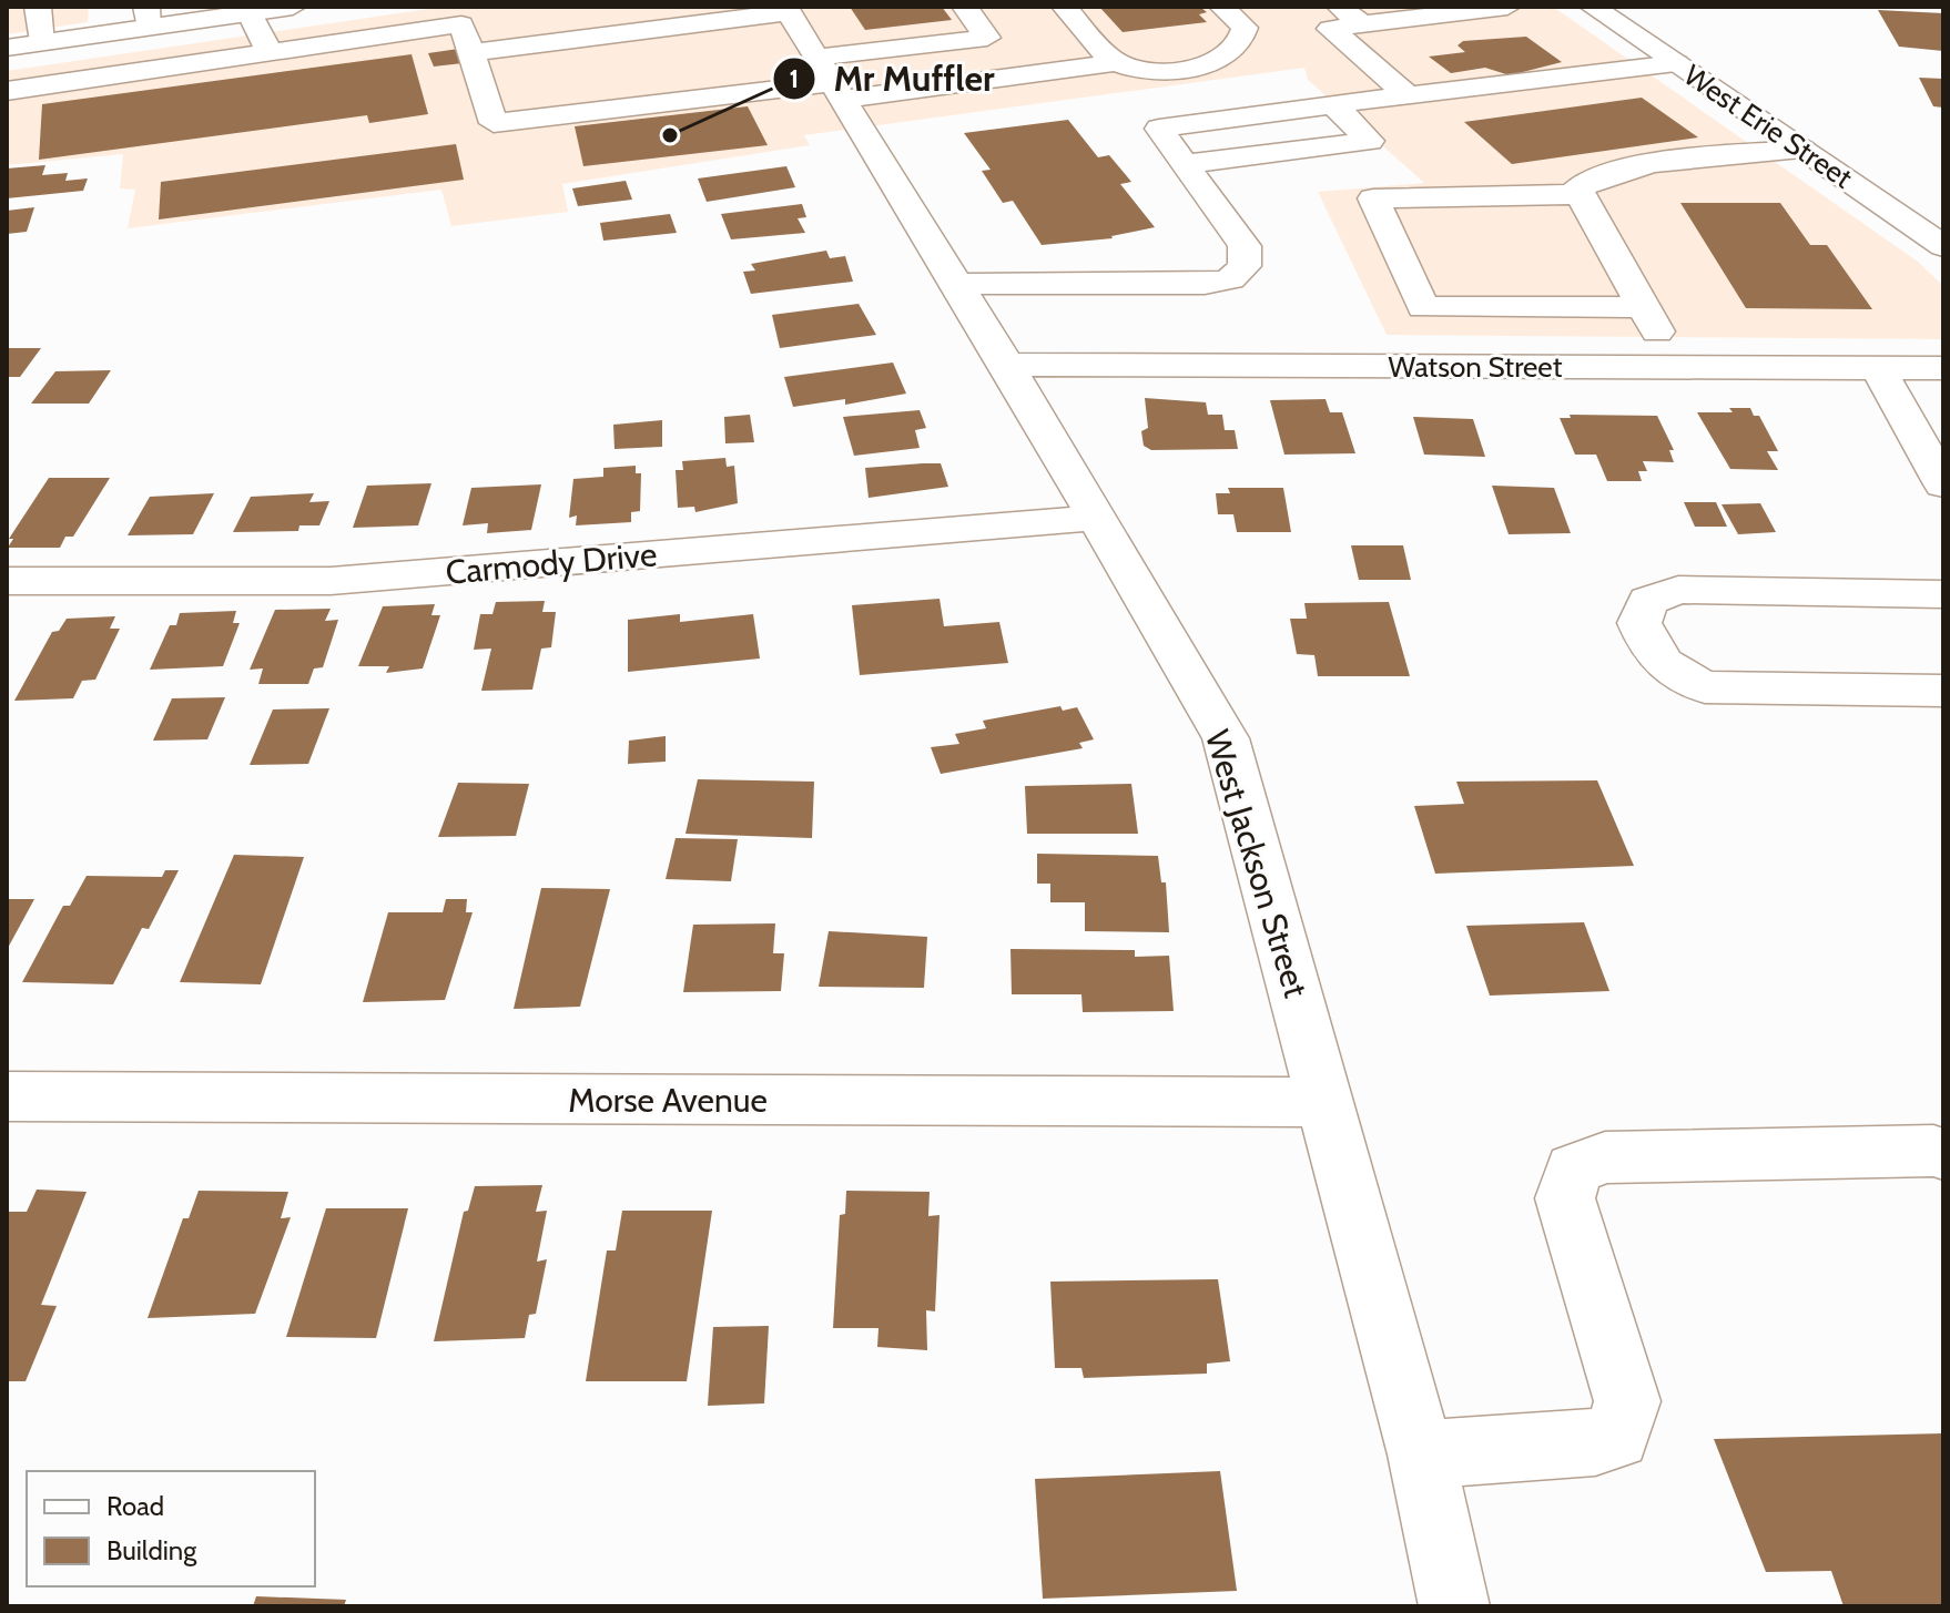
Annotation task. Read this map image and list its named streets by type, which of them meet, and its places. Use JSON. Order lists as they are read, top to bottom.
{
  "streets": {
    "street": [
      "West Erie Street",
      "Watson Street",
      "Carmody Drive",
      "West Jackson Street",
      "Morse Avenue"
    ]
  },
  "crossings": [
    ["Watson Street", "West Jackson Street"],
    ["Carmody Drive", "West Jackson Street"],
    ["West Jackson Street", "Morse Avenue"]
  ],
  "places": ["Mr Muffler"],
  "legend": ["Road", "Building"]
}
